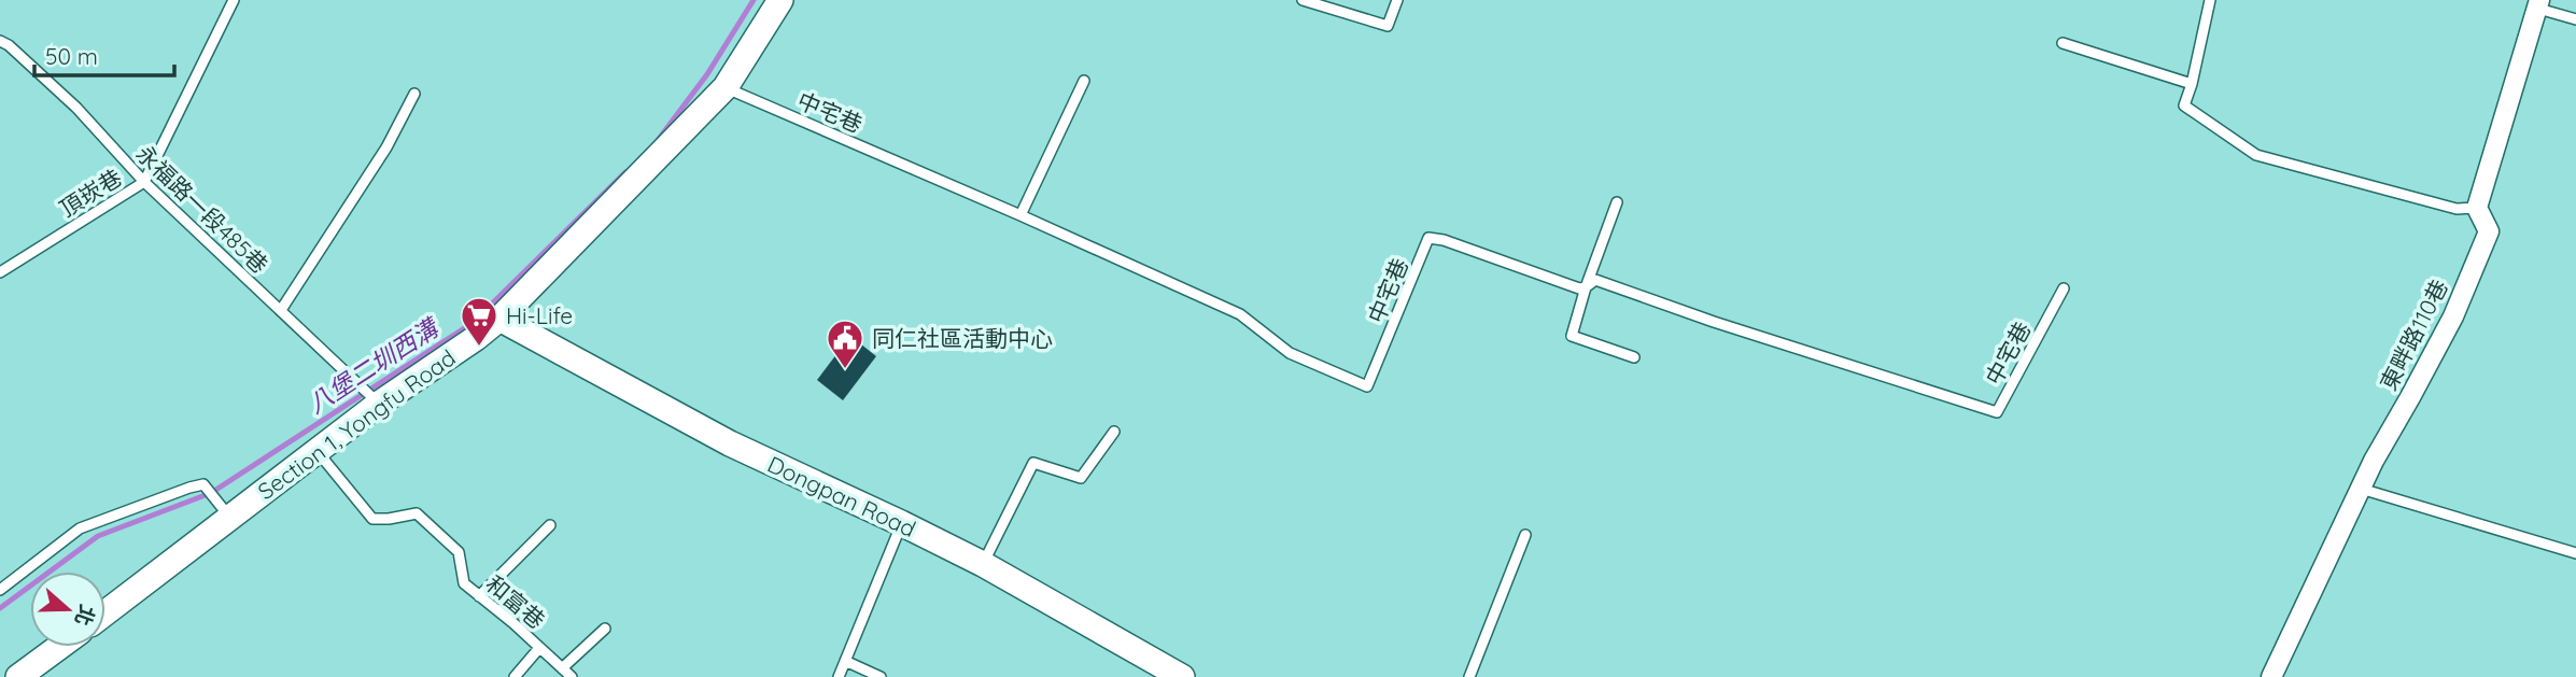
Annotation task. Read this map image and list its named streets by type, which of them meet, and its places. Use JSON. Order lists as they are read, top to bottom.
{
  "streets": {
    "street": ["東畔路110巷", "Section 1, Yongfu Road", "Dongpan Road"],
    "lane": [
      "中宅巷",
      "頂崁巷",
      "永福路一段485巷",
      "和富巷"
    ]
  },
  "crossings": [
    ["中宅巷", "Section 1, Yongfu Road"],
    ["頂崁巷", "永福路一段485巷"],
    ["永福路一段485巷", "Section 1, Yongfu Road"],
    ["Section 1, Yongfu Road", "Dongpan Road"],
    ["Section 1, Yongfu Road", "和富巷"]
  ],
  "water": ["八堡二圳西溝"],
  "places": {
    "supermarket": ["Hi-Life"],
    "public building": ["同仁社區活動中心"]
  },
  "scale_bar": "50 m",
  "north": "right"
}
